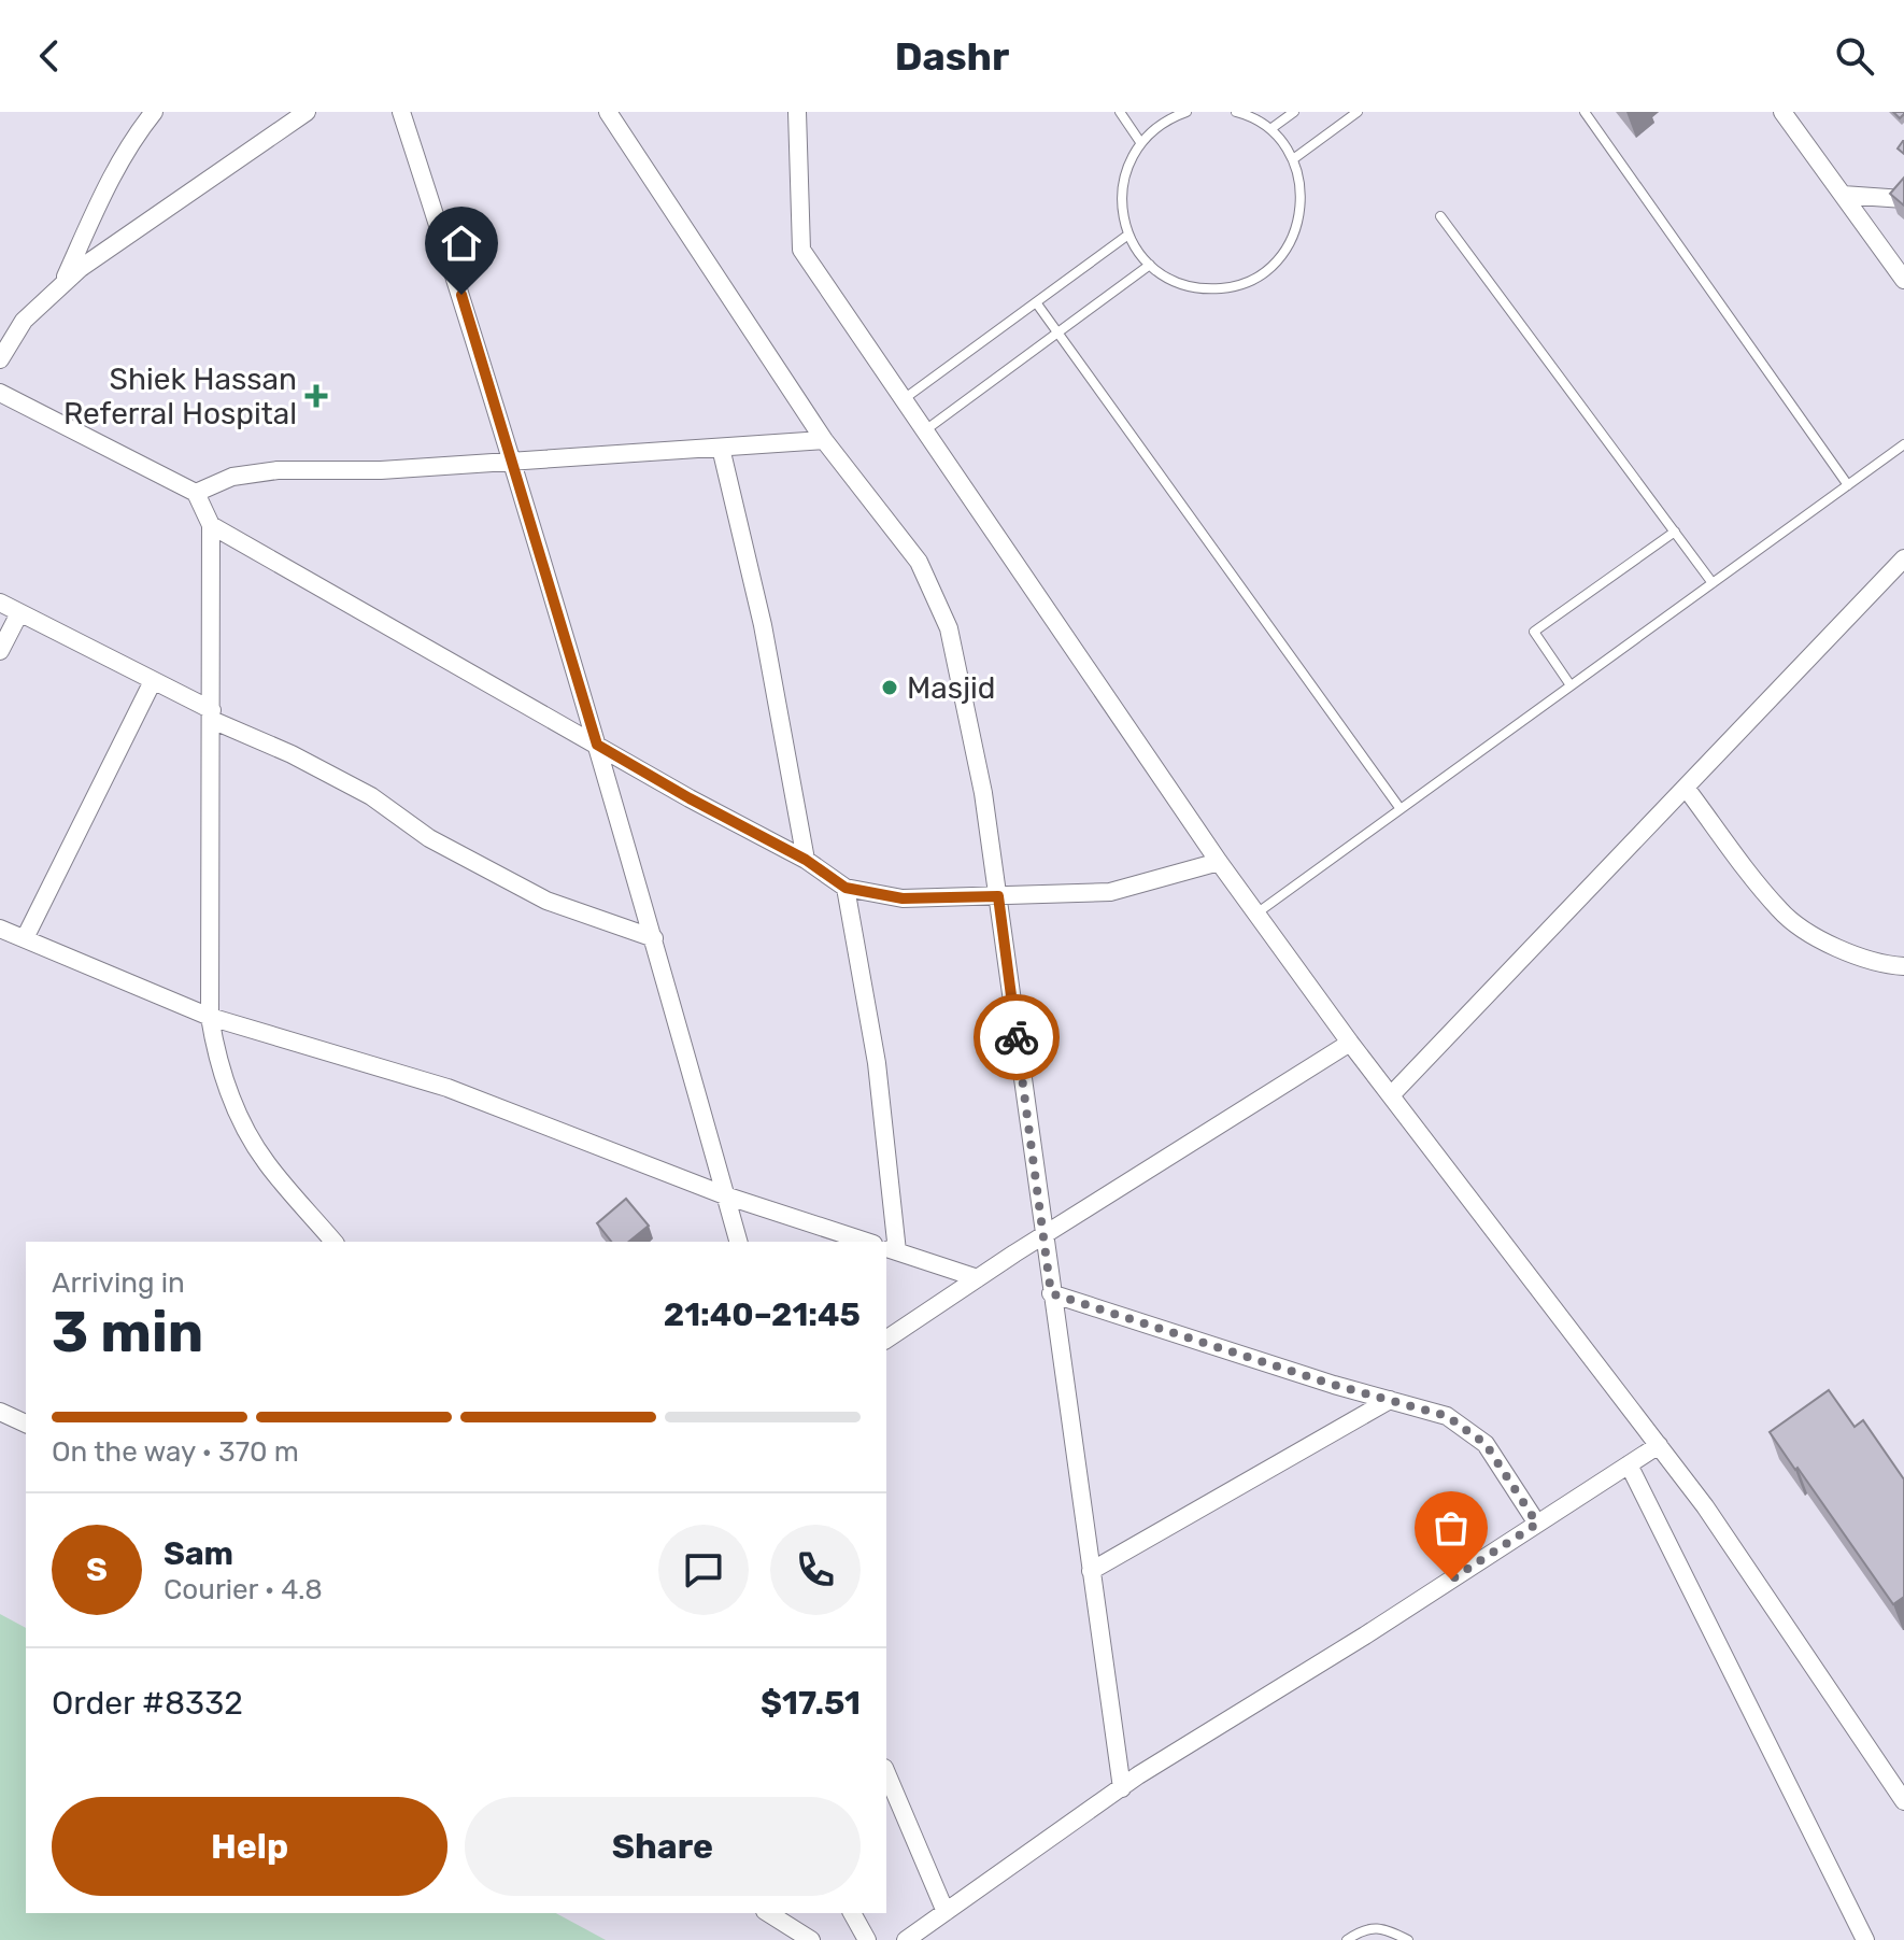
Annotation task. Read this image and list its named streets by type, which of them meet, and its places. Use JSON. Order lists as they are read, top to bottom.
{
  "places": {
    "health": ["Shiek Hassan Referral Hospital"],
    "other": ["Masjid"]
  },
  "page": {
    "header": "Dashr",
    "heading": ["3 min", "Arriving in", "21:40–21:45"],
    "panel": [
      "Sam",
      "Courier · 4.8",
      "Order #8332",
      "$17.51"
    ],
    "bar": "On the way · 370 m",
    "round": "S",
    "buttons": ["Help", "Share"]
  }
}
